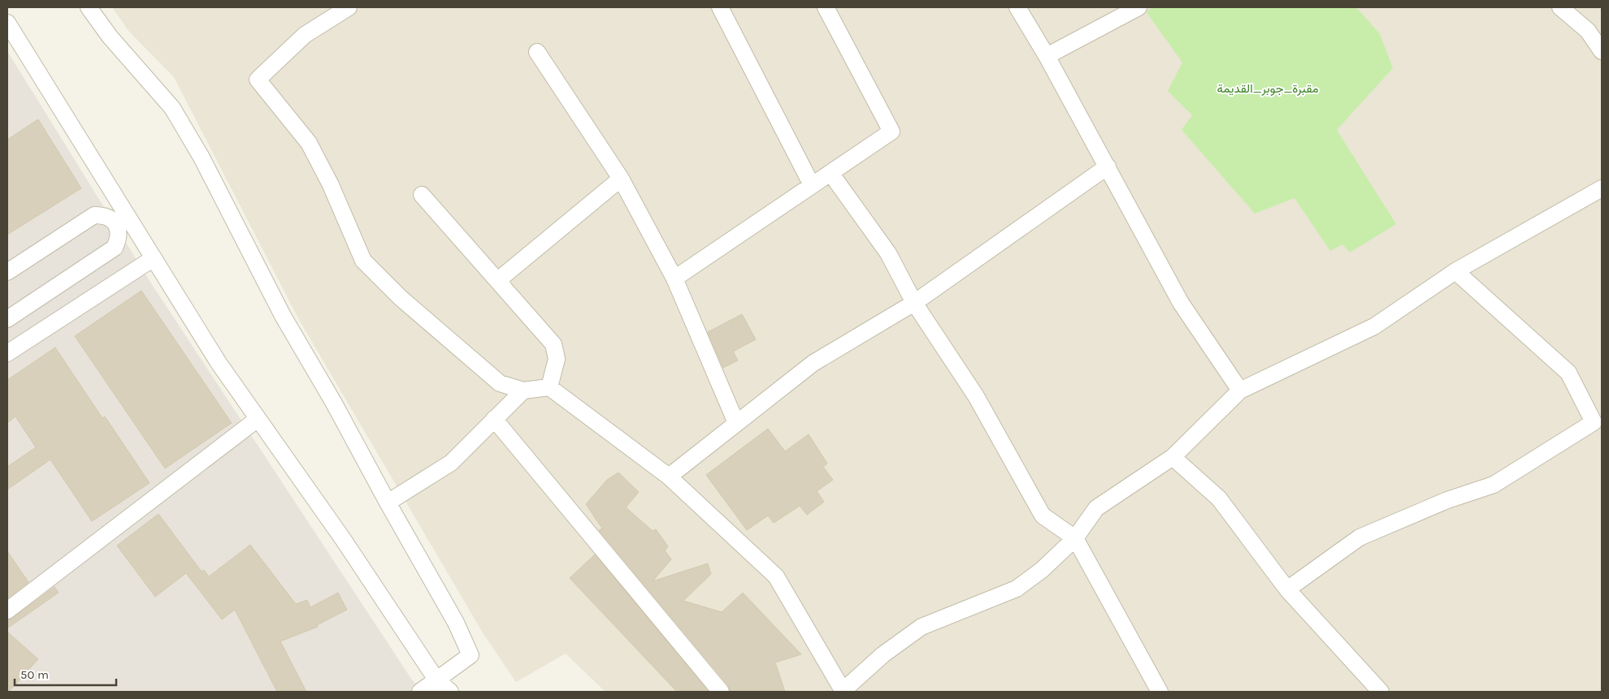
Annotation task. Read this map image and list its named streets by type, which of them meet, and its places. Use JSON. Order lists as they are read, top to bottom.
{
  "parks": ["مقبرة_جوبر_القديمة"],
  "scale_bar": "50 m"
}
